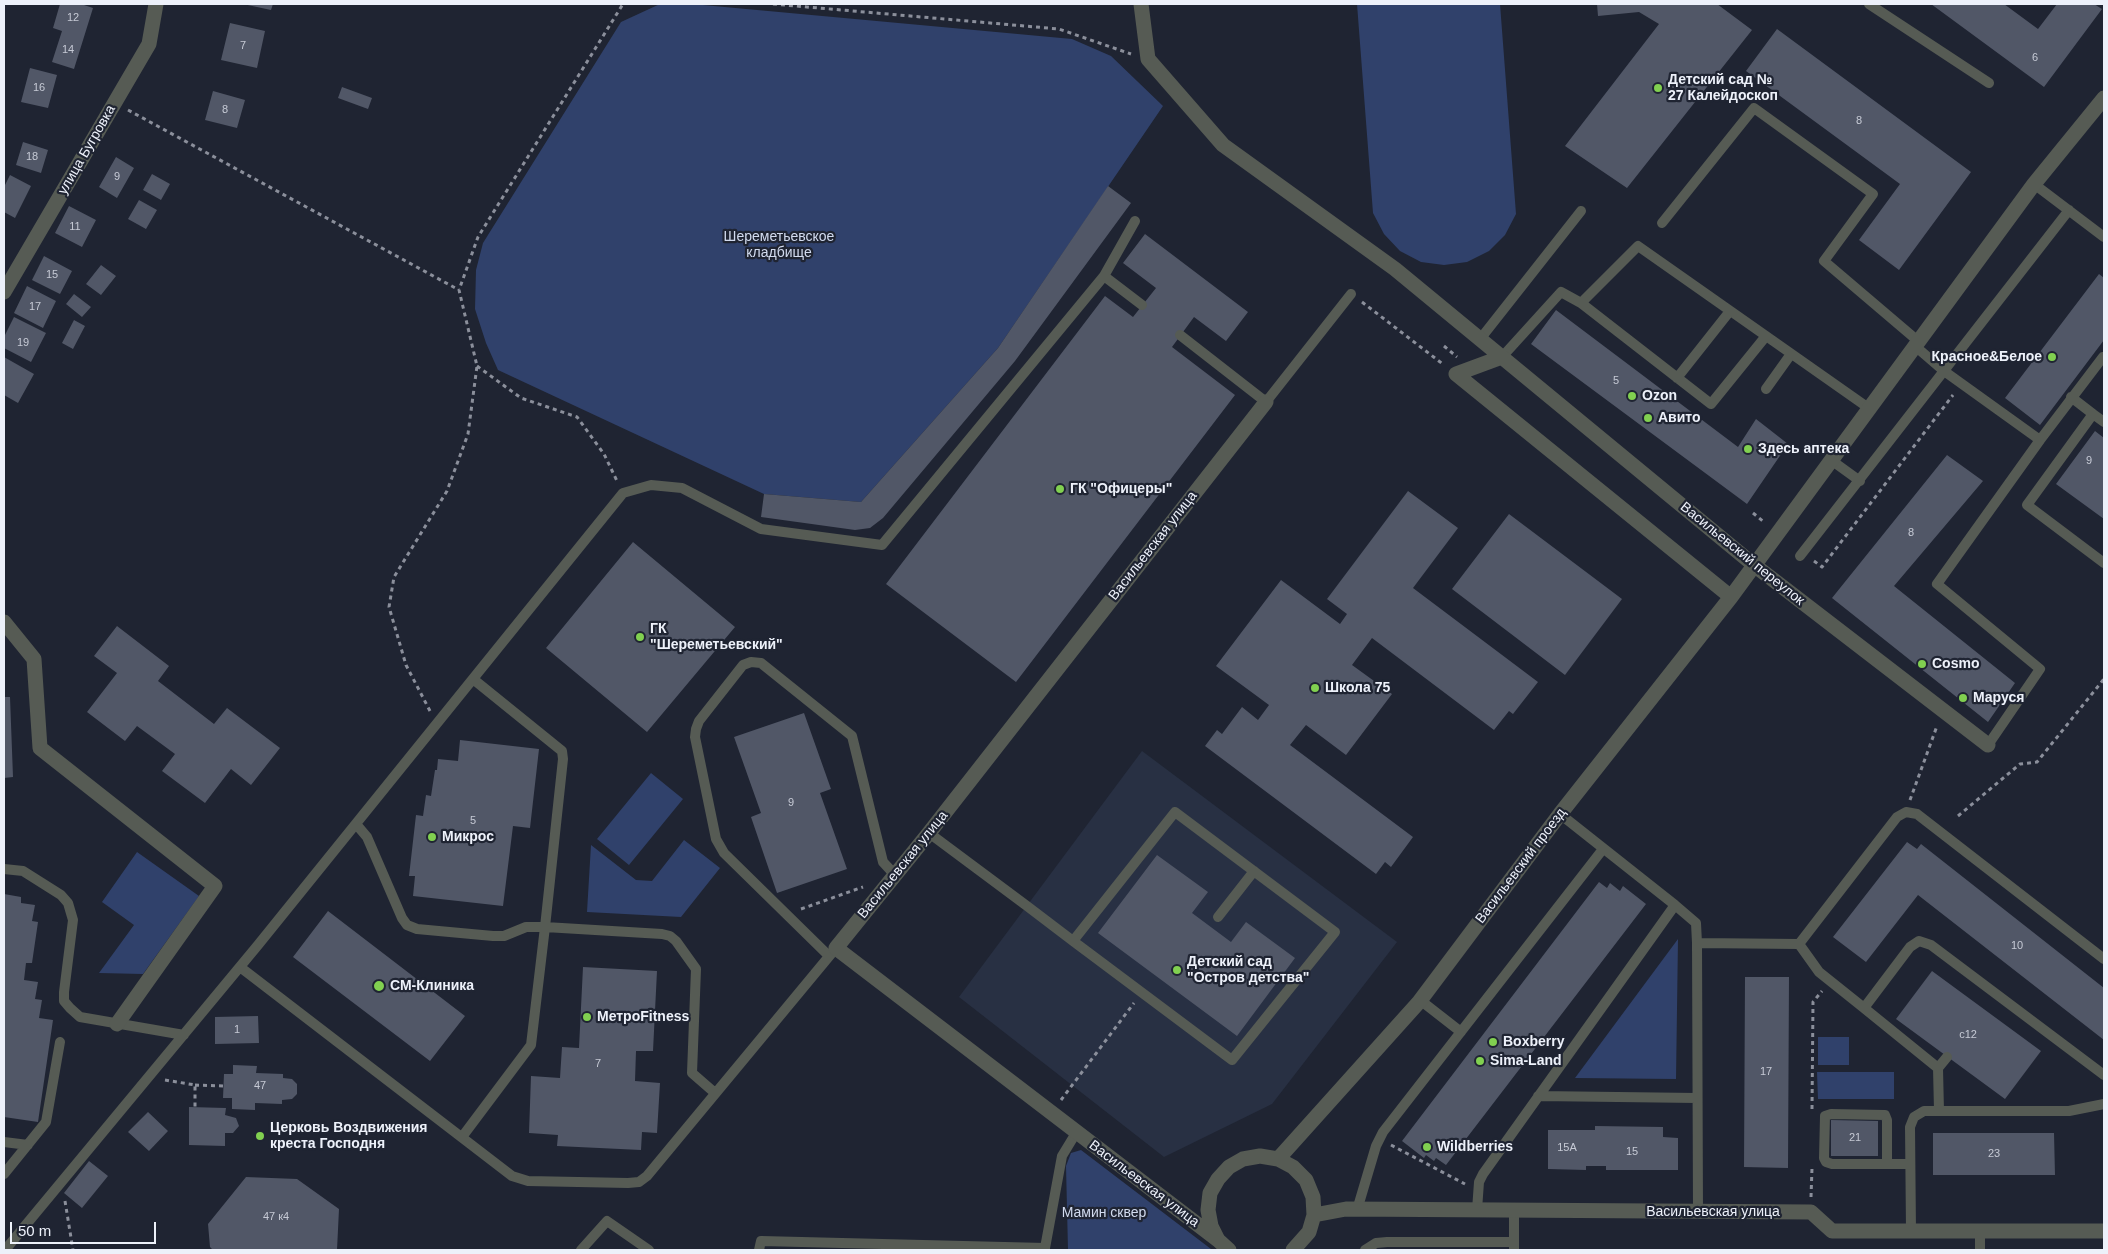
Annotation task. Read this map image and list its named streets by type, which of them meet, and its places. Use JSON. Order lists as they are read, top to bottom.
{
  "streets": {
    "street": [
      "улица Бугровка",
      "Васильевская улица",
      "Васильевский переулок",
      "Васильевский проезд"
    ]
  },
  "crossings": [
    ["Васильевский переулок", "Васильевский проезд"]
  ],
  "parks": ["Шереметьевское кладбище", "Мамин сквер"],
  "places": [
    "Детский сад № 27 Калейдоскоп",
    "Красное&Белое",
    "Ozon",
    "Авито",
    "Здесь аптека",
    "ГК \"Офицеры\"",
    "ГК \"Шереметьевский\"",
    "Cosmo",
    "Школа 75",
    "Маруся",
    "Микрос",
    "Детский сад \"Остров детства\"",
    "СМ-Клиника",
    "МетроFitness",
    "Boxberry",
    "Sima-Land",
    "Церковь Воздвижения креста Господня",
    "Wildberries"
  ],
  "house_numbers": [
    "12",
    "7",
    "14",
    "6",
    "16",
    "8",
    "8",
    "18",
    "9",
    "11",
    "15",
    "17",
    "19",
    "5",
    "9",
    "8",
    "9",
    "5",
    "10",
    "1",
    "с12",
    "7",
    "17",
    "47",
    "21",
    "15А",
    "15",
    "23",
    "47 к4"
  ],
  "scale_bar": "50 m"
}
